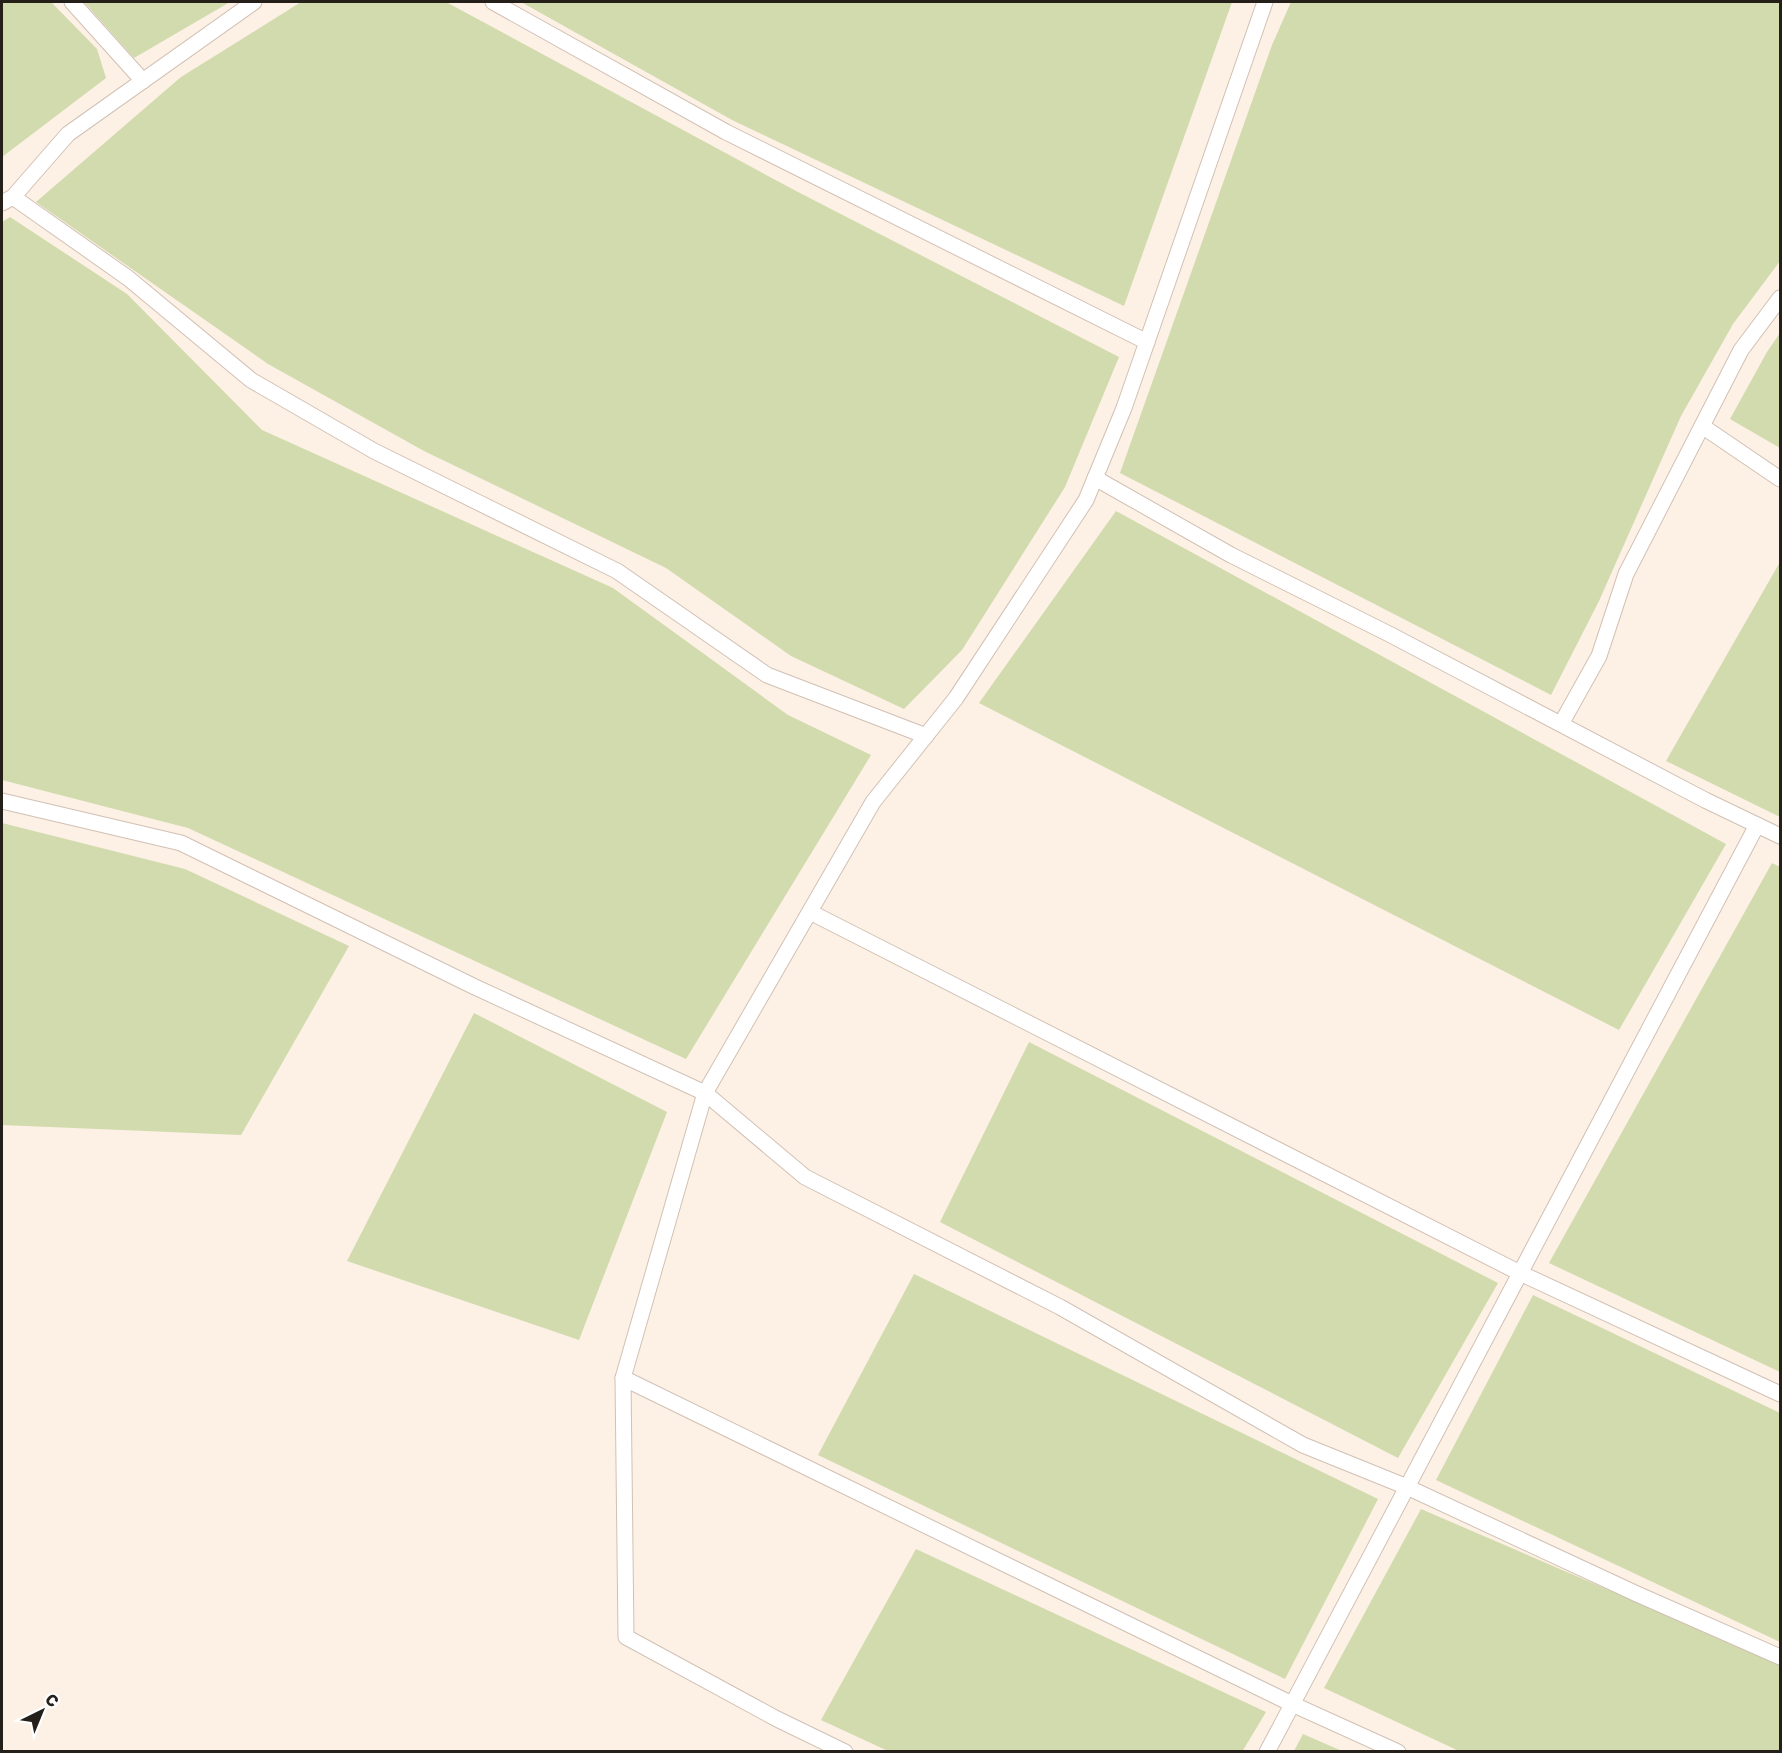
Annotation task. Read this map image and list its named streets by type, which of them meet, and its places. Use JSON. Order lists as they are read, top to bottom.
{
  "north": "top right"
}
